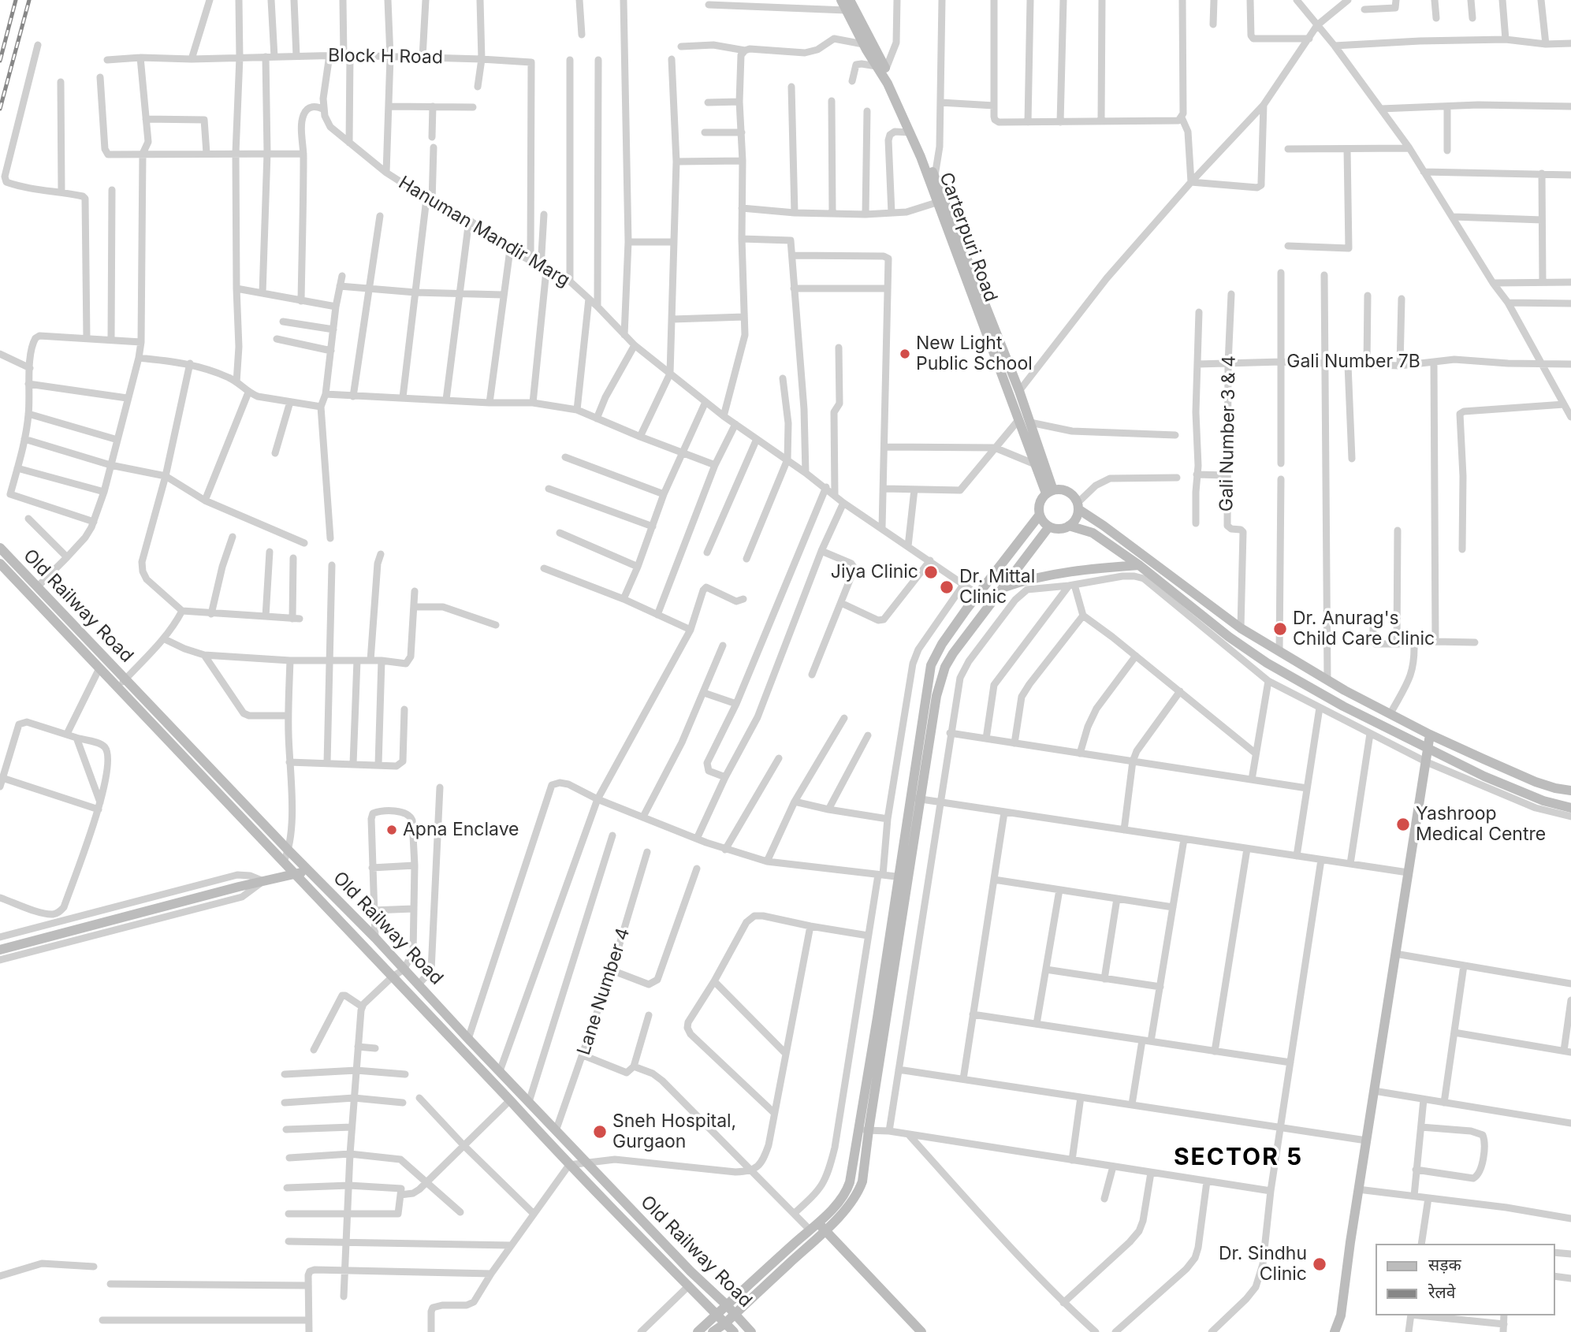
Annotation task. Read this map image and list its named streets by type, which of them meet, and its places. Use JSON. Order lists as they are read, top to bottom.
{
  "streets": {
    "main road": ["Carterpuri Road", "Old Railway Road"],
    "street": [
      "Block H Road",
      "Hanuman Mandir Marg",
      "Gali Number 7B",
      "Gali Number 3 & 4",
      "Lane Number 4"
    ]
  },
  "crossings": [
    ["Block H Road", "Hanuman Mandir Marg"],
    ["Gali Number 7B", "Gali Number 3 & 4"],
    ["Old Railway Road", "Lane Number 4"]
  ],
  "districts": ["SECTOR 5"],
  "places": [
    "New Light Public School",
    "Jiya Clinic",
    "Dr. Mittal Clinic",
    "Dr. Anurag's Child Care Clinic",
    "Yashroop Medical Centre",
    "Apna Enclave",
    "Sneh Hospital, Gurgaon",
    "Dr. Sindhu Clinic"
  ],
  "legend": ["सड़क", "रेलवे"]
}
